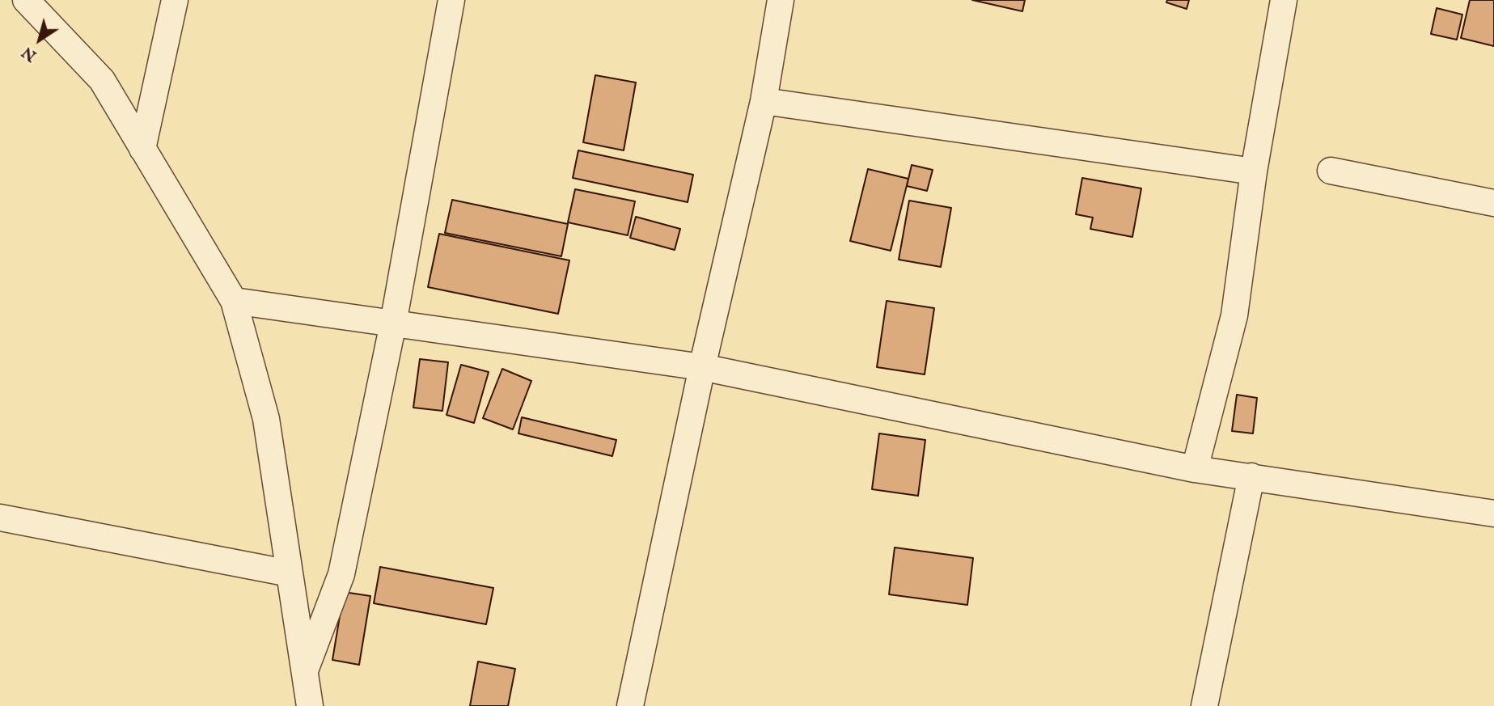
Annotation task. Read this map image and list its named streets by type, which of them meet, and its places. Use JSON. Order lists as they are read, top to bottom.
{
  "north": "bottom left"
}
